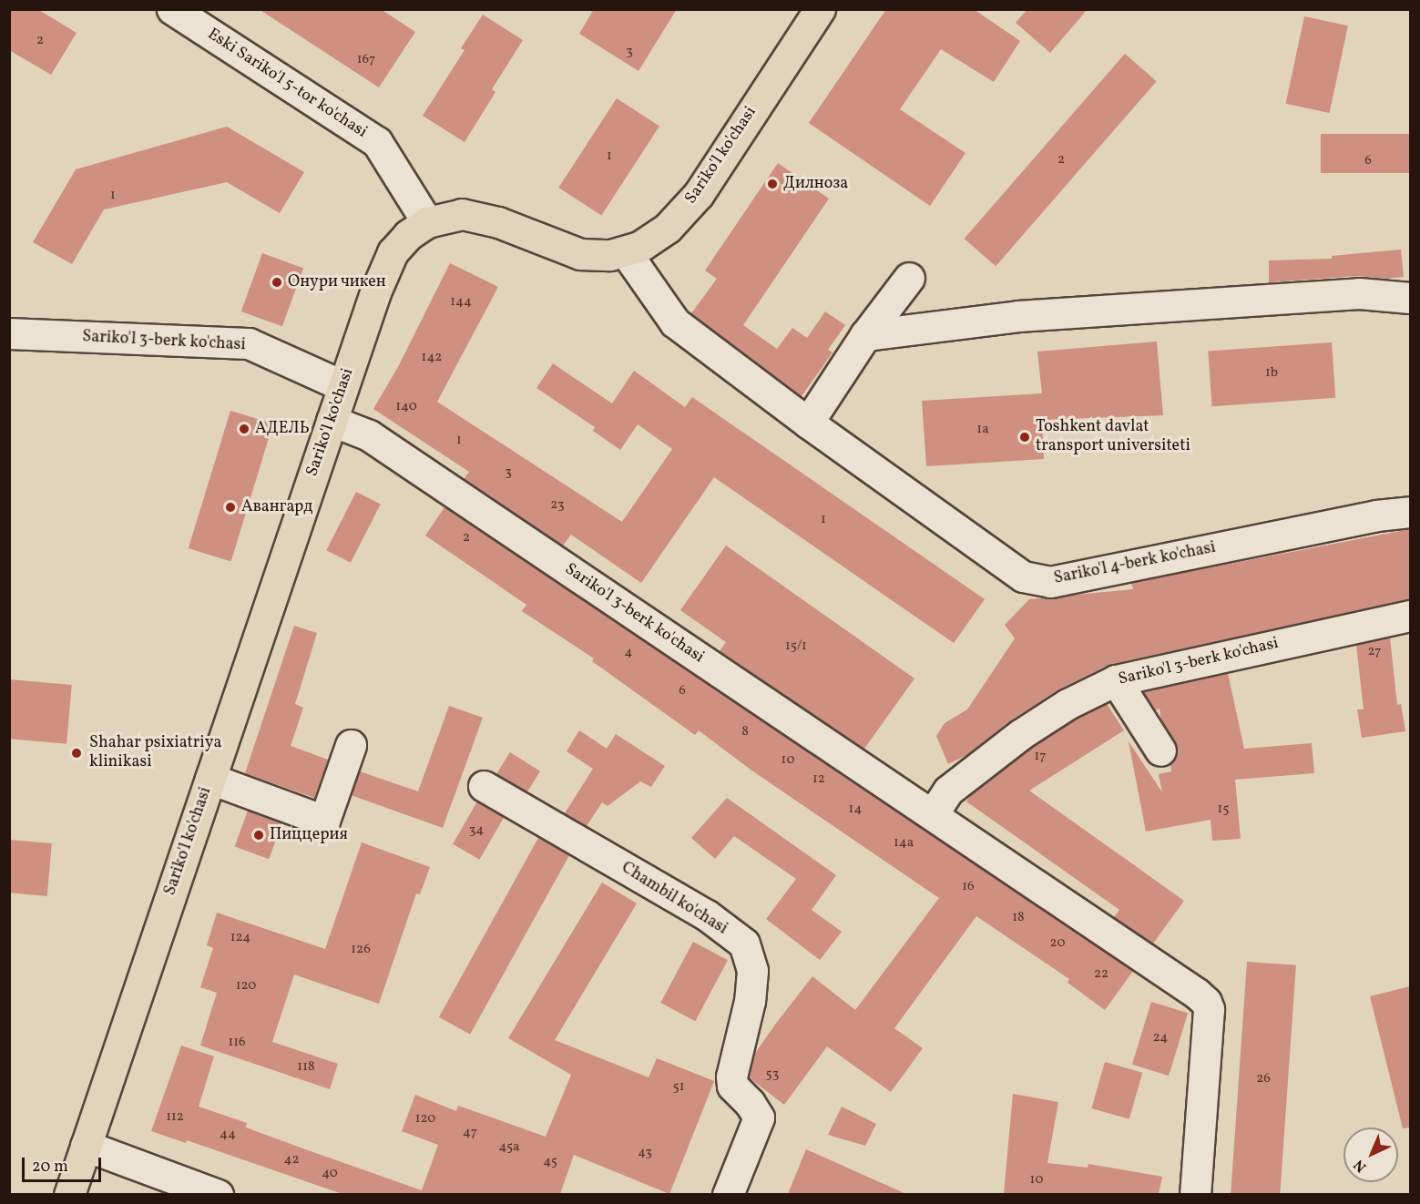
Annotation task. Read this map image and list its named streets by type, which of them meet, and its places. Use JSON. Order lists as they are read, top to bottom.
{
  "streets": {
    "main road": ["Sariko'l ko'chasi"],
    "street": [
      "Eski Sariko'l 5-tor ko'chasi",
      "Sariko'l 3-berk ko'chasi",
      "Sariko'l 4-berk ko'chasi",
      "Chambil ko'chasi"
    ]
  },
  "crossings": [
    ["Eski Sariko'l 5-tor ko'chasi", "Sariko'l ko'chasi"],
    ["Sariko'l ko'chasi", "Sariko'l 3-berk ko'chasi"],
    ["Sariko'l ko'chasi", "Sariko'l 4-berk ko'chasi"]
  ],
  "places": [
    "Дилноза",
    "Онури чикен",
    "АДЕЛЬ",
    "Toshkent davlat transport universiteti",
    "Авангард",
    "Shahar psixiatriya klinikasi",
    "Пиццерия"
  ],
  "house_numbers": [
    "2",
    "3",
    "167",
    "1",
    "2",
    "6",
    "1",
    "144",
    "142",
    "1b",
    "140",
    "1a",
    "1",
    "3",
    "23",
    "1",
    "2",
    "15/1",
    "27",
    "4",
    "6",
    "8",
    "17",
    "10",
    "12",
    "14",
    "15",
    "34",
    "14a",
    "16",
    "18",
    "124",
    "20",
    "126",
    "22",
    "120",
    "24",
    "116",
    "118",
    "53",
    "26",
    "51",
    "112",
    "120",
    "47",
    "44",
    "45a",
    "43",
    "42",
    "45",
    "40",
    "10"
  ],
  "scale_bar": "20 m",
  "north": "bottom left"
}
